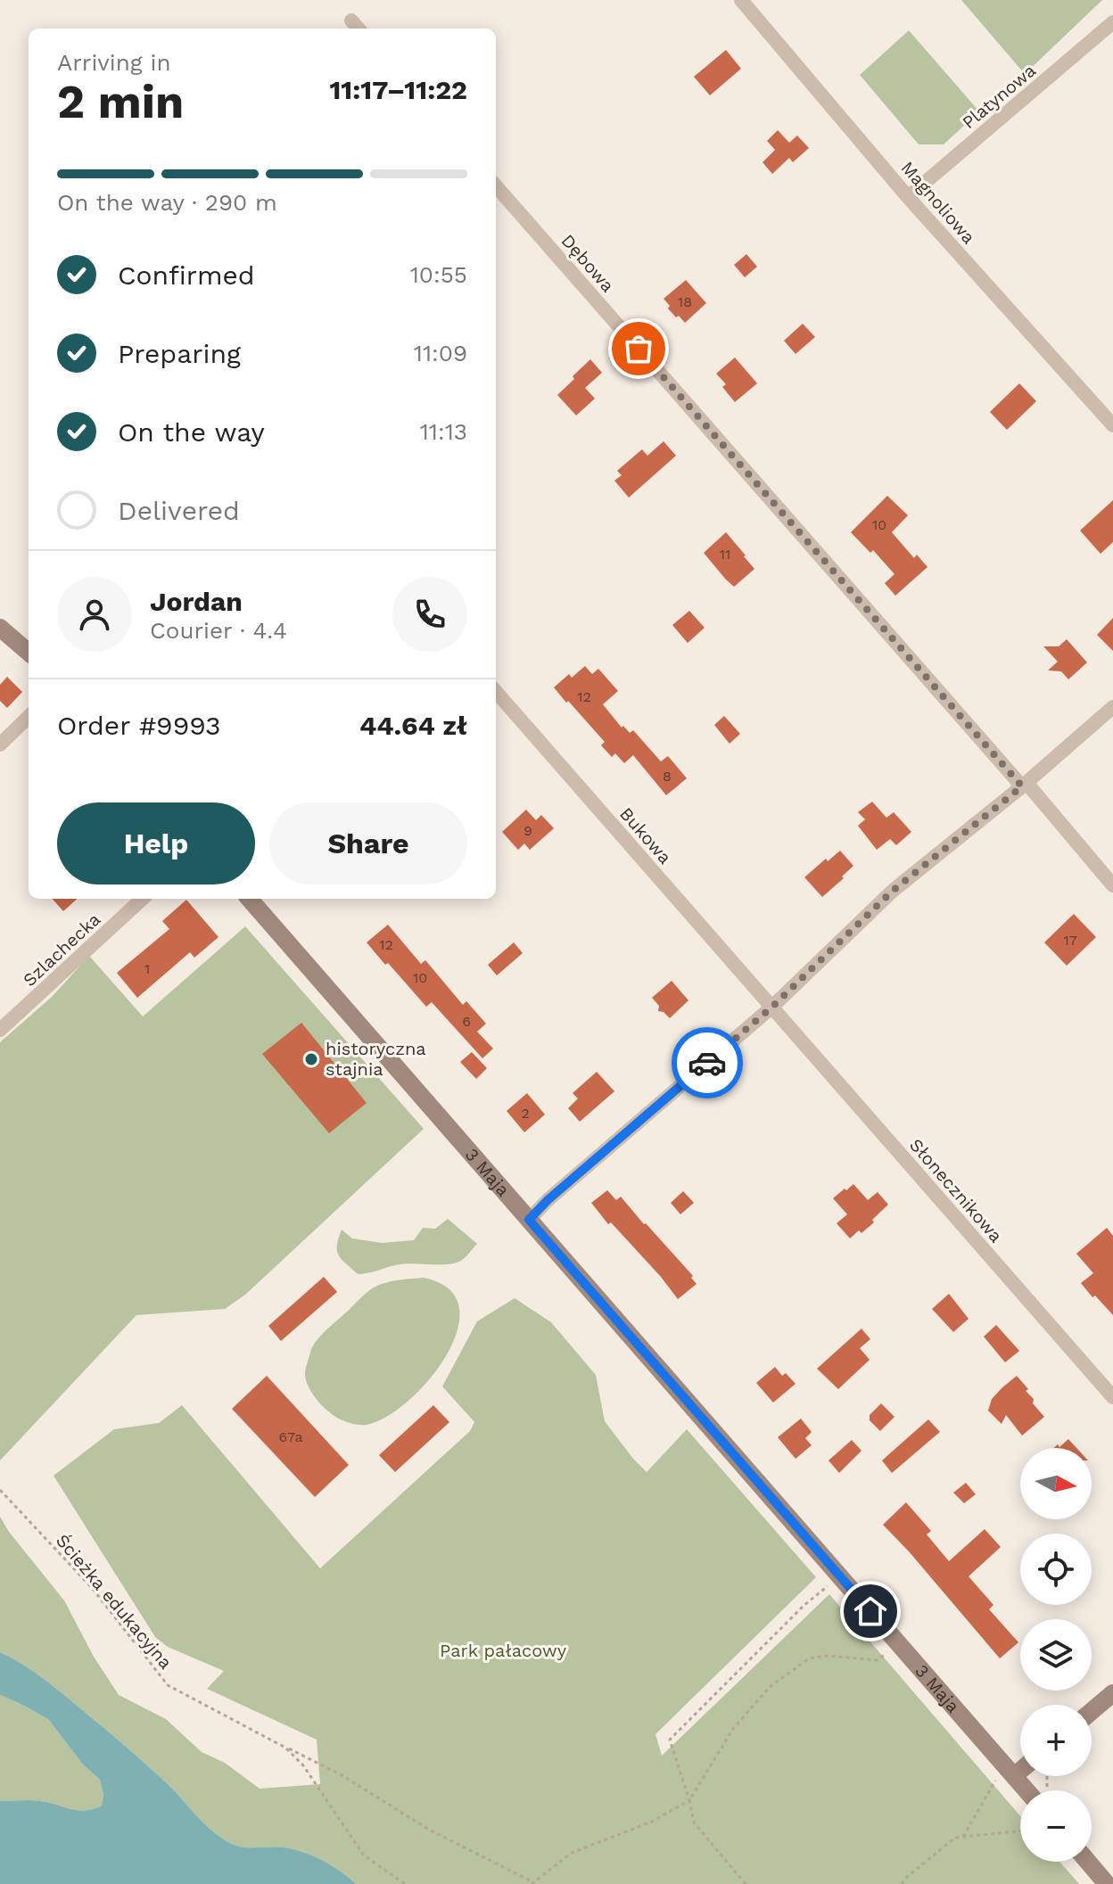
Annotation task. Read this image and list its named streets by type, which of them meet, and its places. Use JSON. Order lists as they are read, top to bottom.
{
  "streets": {
    "street": [
      "Platynowa",
      "Magnoliowa",
      "Dębowa",
      "Bukowa",
      "Szlachecka",
      "3 Maja",
      "Słonecznikowa"
    ],
    "path": ["Ścieżka edukacyjna"]
  },
  "crossings": [
    ["Platynowa", "Magnoliowa"],
    ["Bukowa", "Słonecznikowa"]
  ],
  "parks": ["Park pałacowy"],
  "places": ["historyczna stajnia"],
  "house_numbers": [
    "18",
    "10",
    "11",
    "12",
    "8",
    "9",
    "17",
    "12",
    "1",
    "10",
    "6",
    "2",
    "67a"
  ],
  "north": "right",
  "page": {
    "heading": ["2 min", "Arriving in", "11:17–11:22"],
    "panel": [
      "Jordan",
      "Courier · 4.4",
      "Order #9993",
      "44.64 zł"
    ],
    "bar": "On the way · 290 m",
    "list": [
      ["Confirmed", "10:55"],
      ["Preparing", "11:09"],
      ["On the way", "11:13"],
      "Delivered"
    ],
    "buttons": ["Help", "Share"],
    "map_buttons": ["+", "−"]
  }
}
